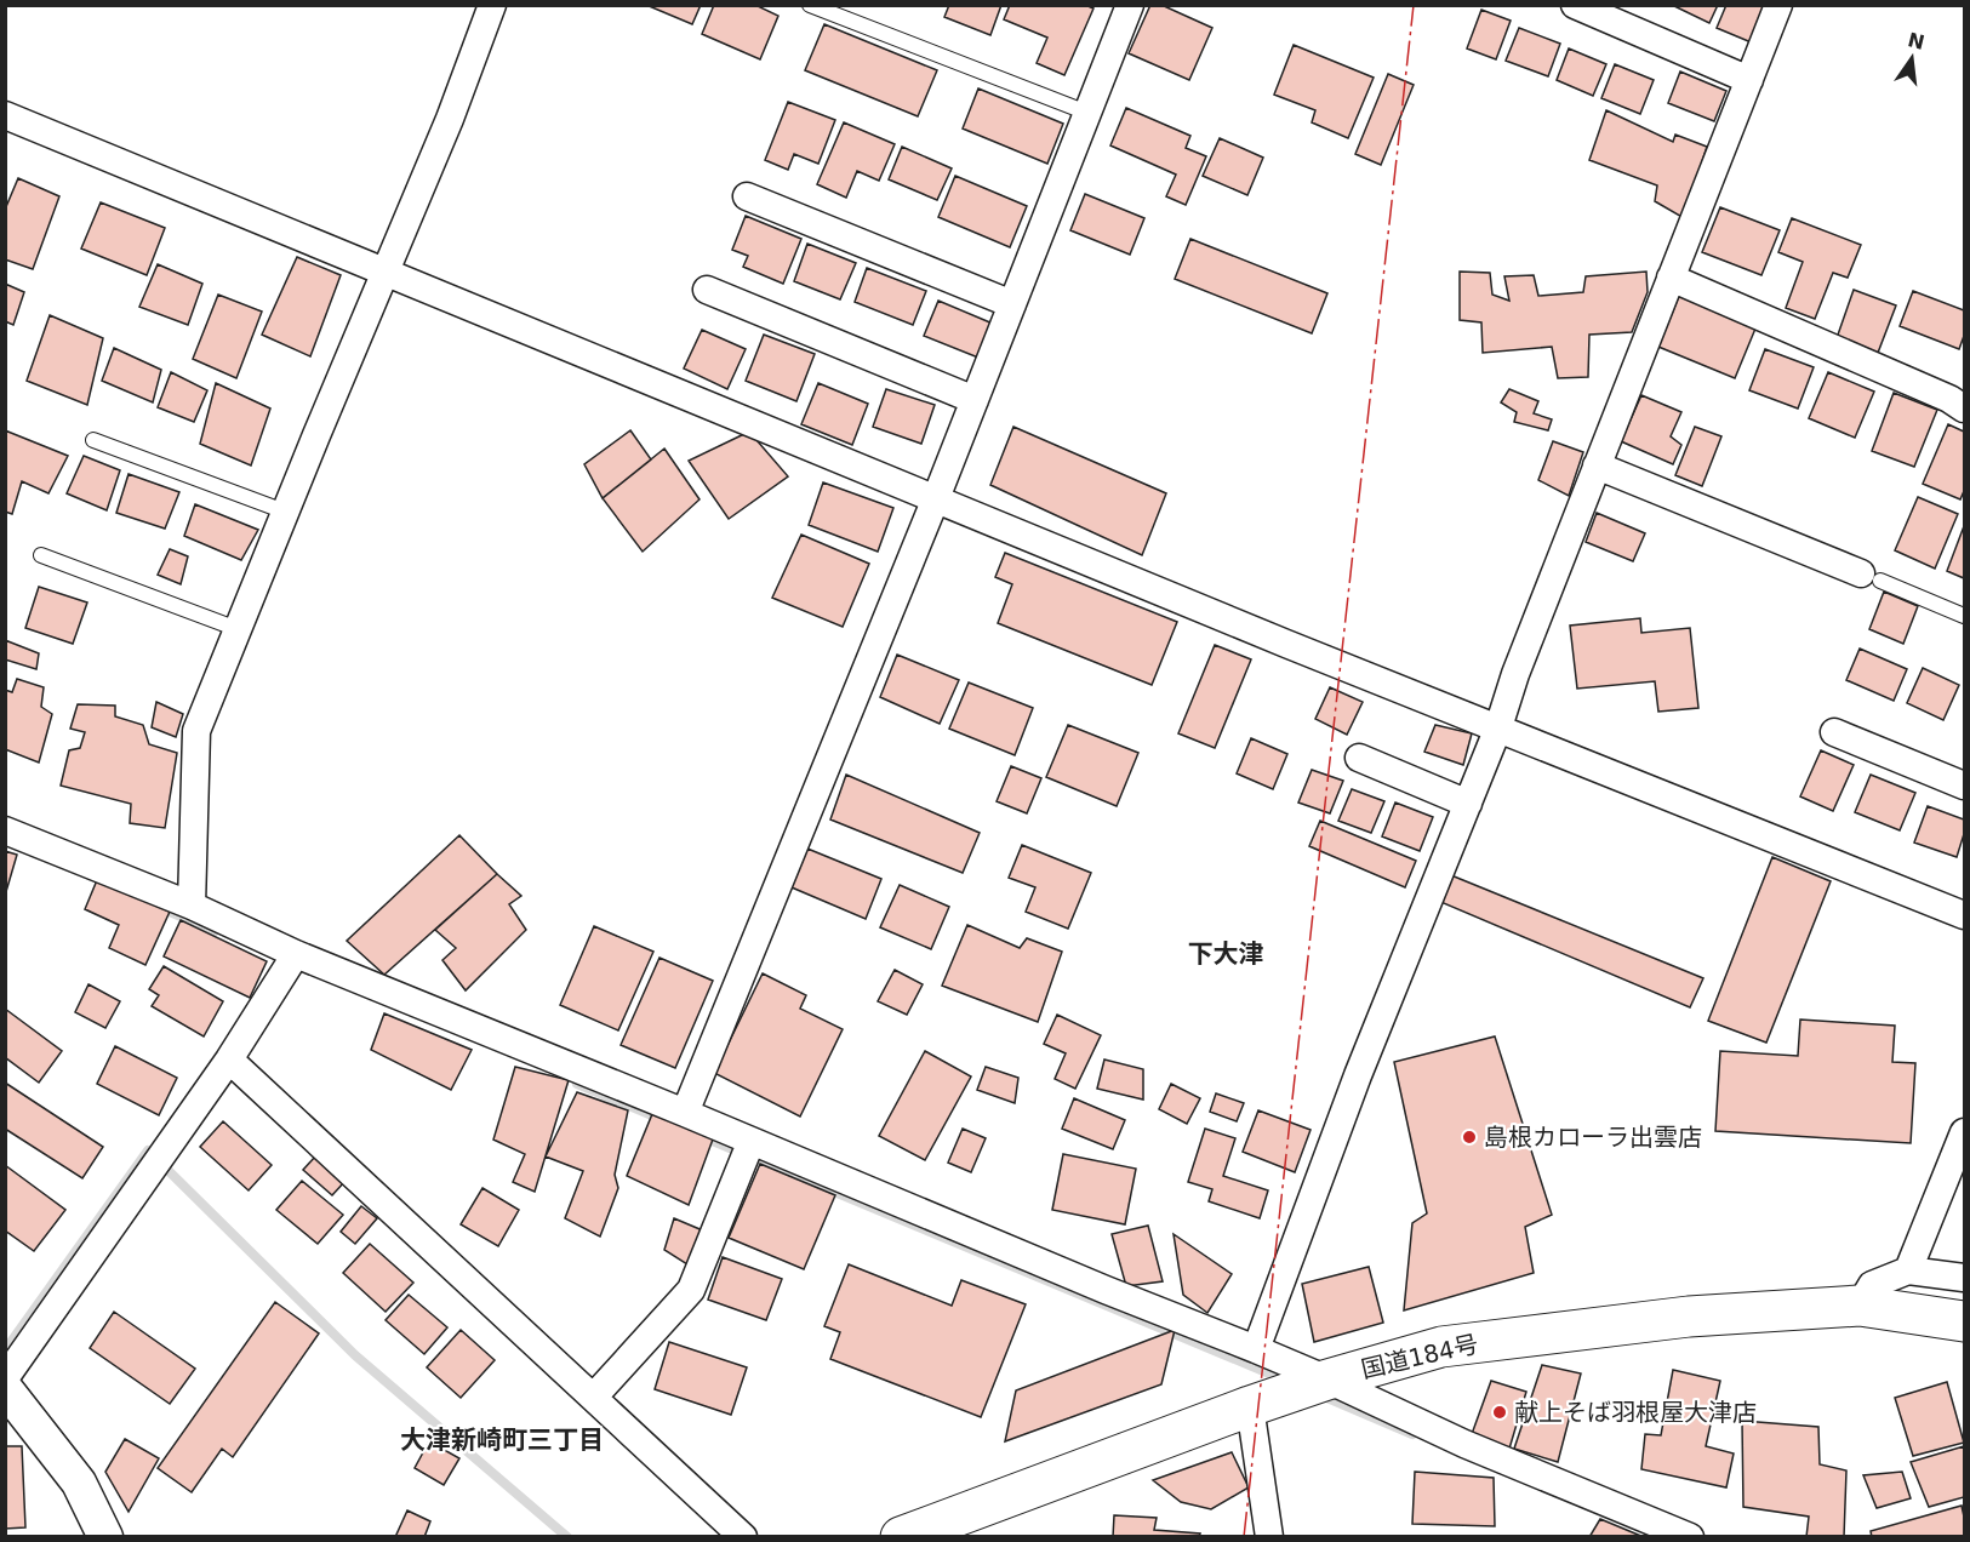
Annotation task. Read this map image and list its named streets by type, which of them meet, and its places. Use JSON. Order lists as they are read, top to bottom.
{
  "streets": {
    "highway": ["国道184号"]
  },
  "districts": ["下大津", "大津新崎町三丁目"],
  "places": ["島根カローラ出雲店", "献上そば羽根屋大津店"],
  "north": "top"
}
